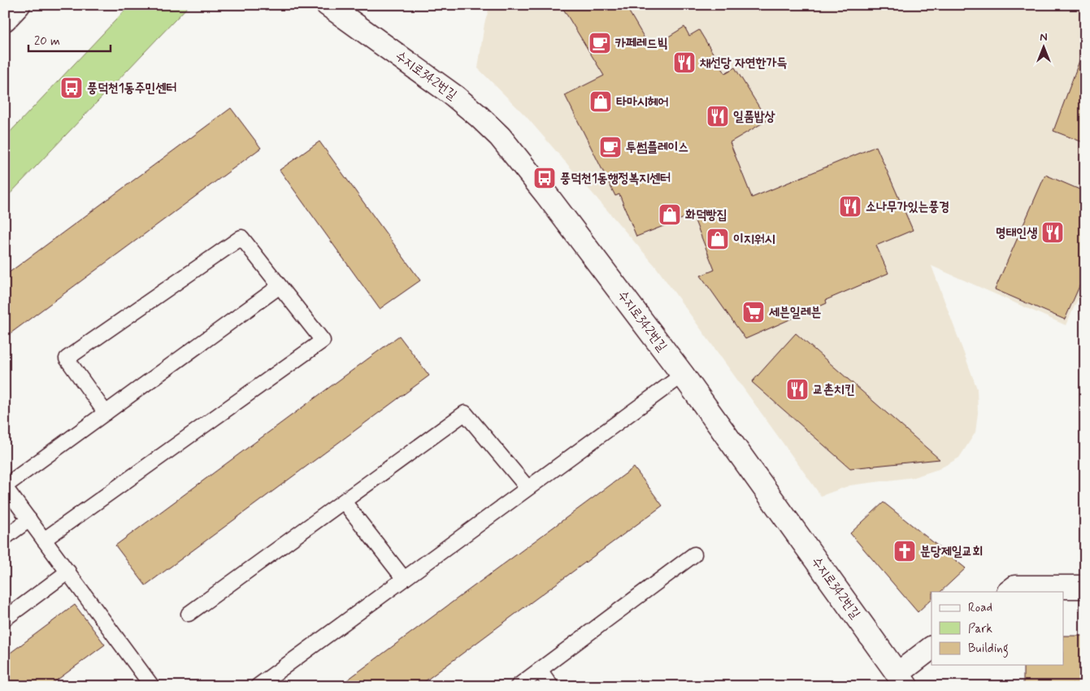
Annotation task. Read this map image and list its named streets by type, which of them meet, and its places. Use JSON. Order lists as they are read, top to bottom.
{
  "streets": {
    "street": ["수지로342번길"]
  },
  "places": {
    "cafe": ["카페레드빅", "투썸플레이스"],
    "restaurant": [
      "채선당 자연한가득",
      "일품밥상",
      "소나무가있는풍경",
      "명태인생",
      "교촌치킨"
    ],
    "bus stop": ["풍덕천1동주민센터", "풍덕천1동행정복지센터"],
    "shop": ["타마시헤어", "화덕빵집", "이지워시"],
    "supermarket": ["세븐일레븐"],
    "church": ["분당제일교회"]
  },
  "legend": ["Road", "Park", "Building"],
  "scale_bar": "20 m",
  "north": "top"
}
